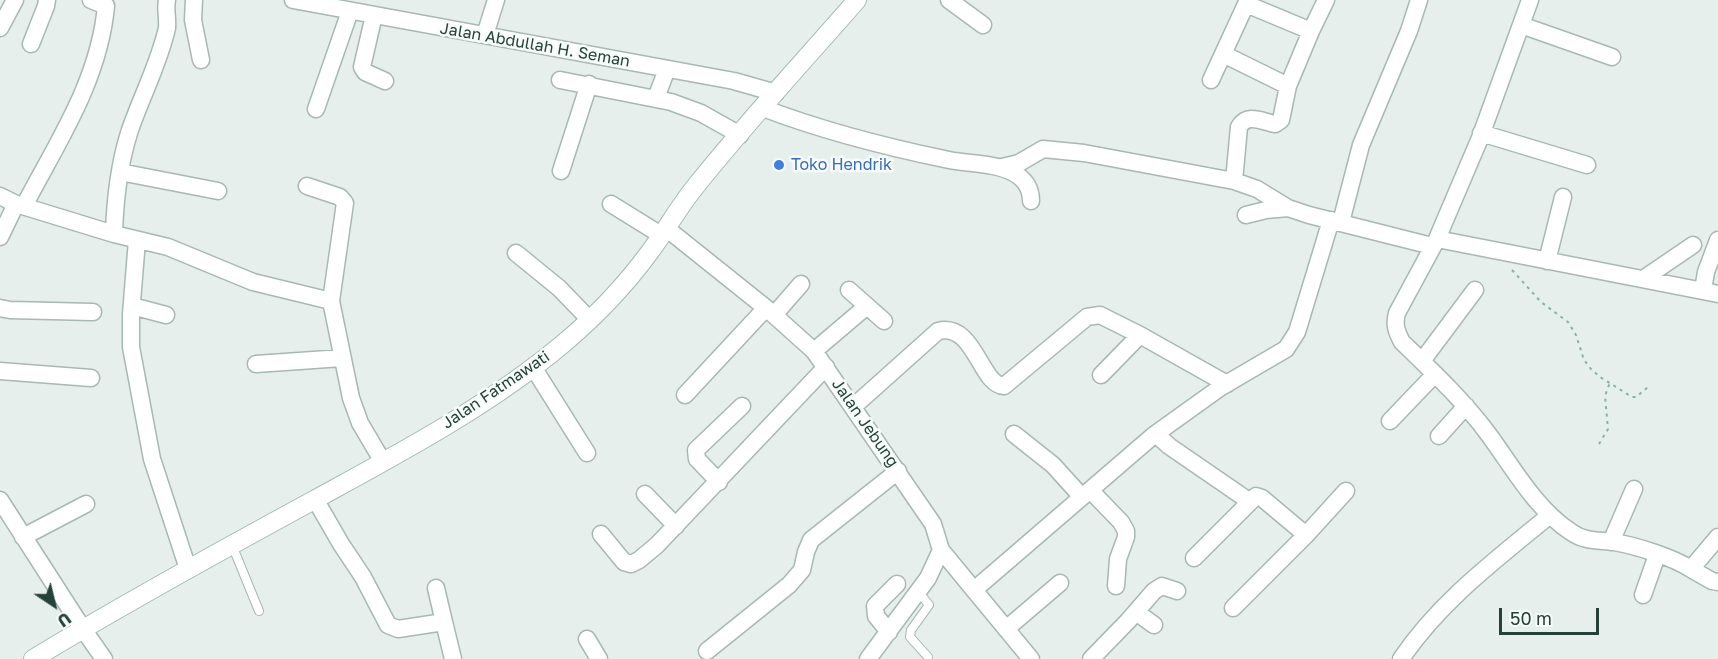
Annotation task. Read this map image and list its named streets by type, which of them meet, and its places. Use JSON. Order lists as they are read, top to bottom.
{
  "streets": {
    "street": ["Jalan Abdullah H. Seman", "Jalan Fatmawati", "Jalan Jebung"]
  },
  "crossings": [
    ["Jalan Abdullah H. Seman", "Jalan Fatmawati"],
    ["Jalan Fatmawati", "Jalan Jebung"]
  ],
  "places": ["Toko Hendrik"],
  "scale_bar": "50 m",
  "north": "bottom right"
}
